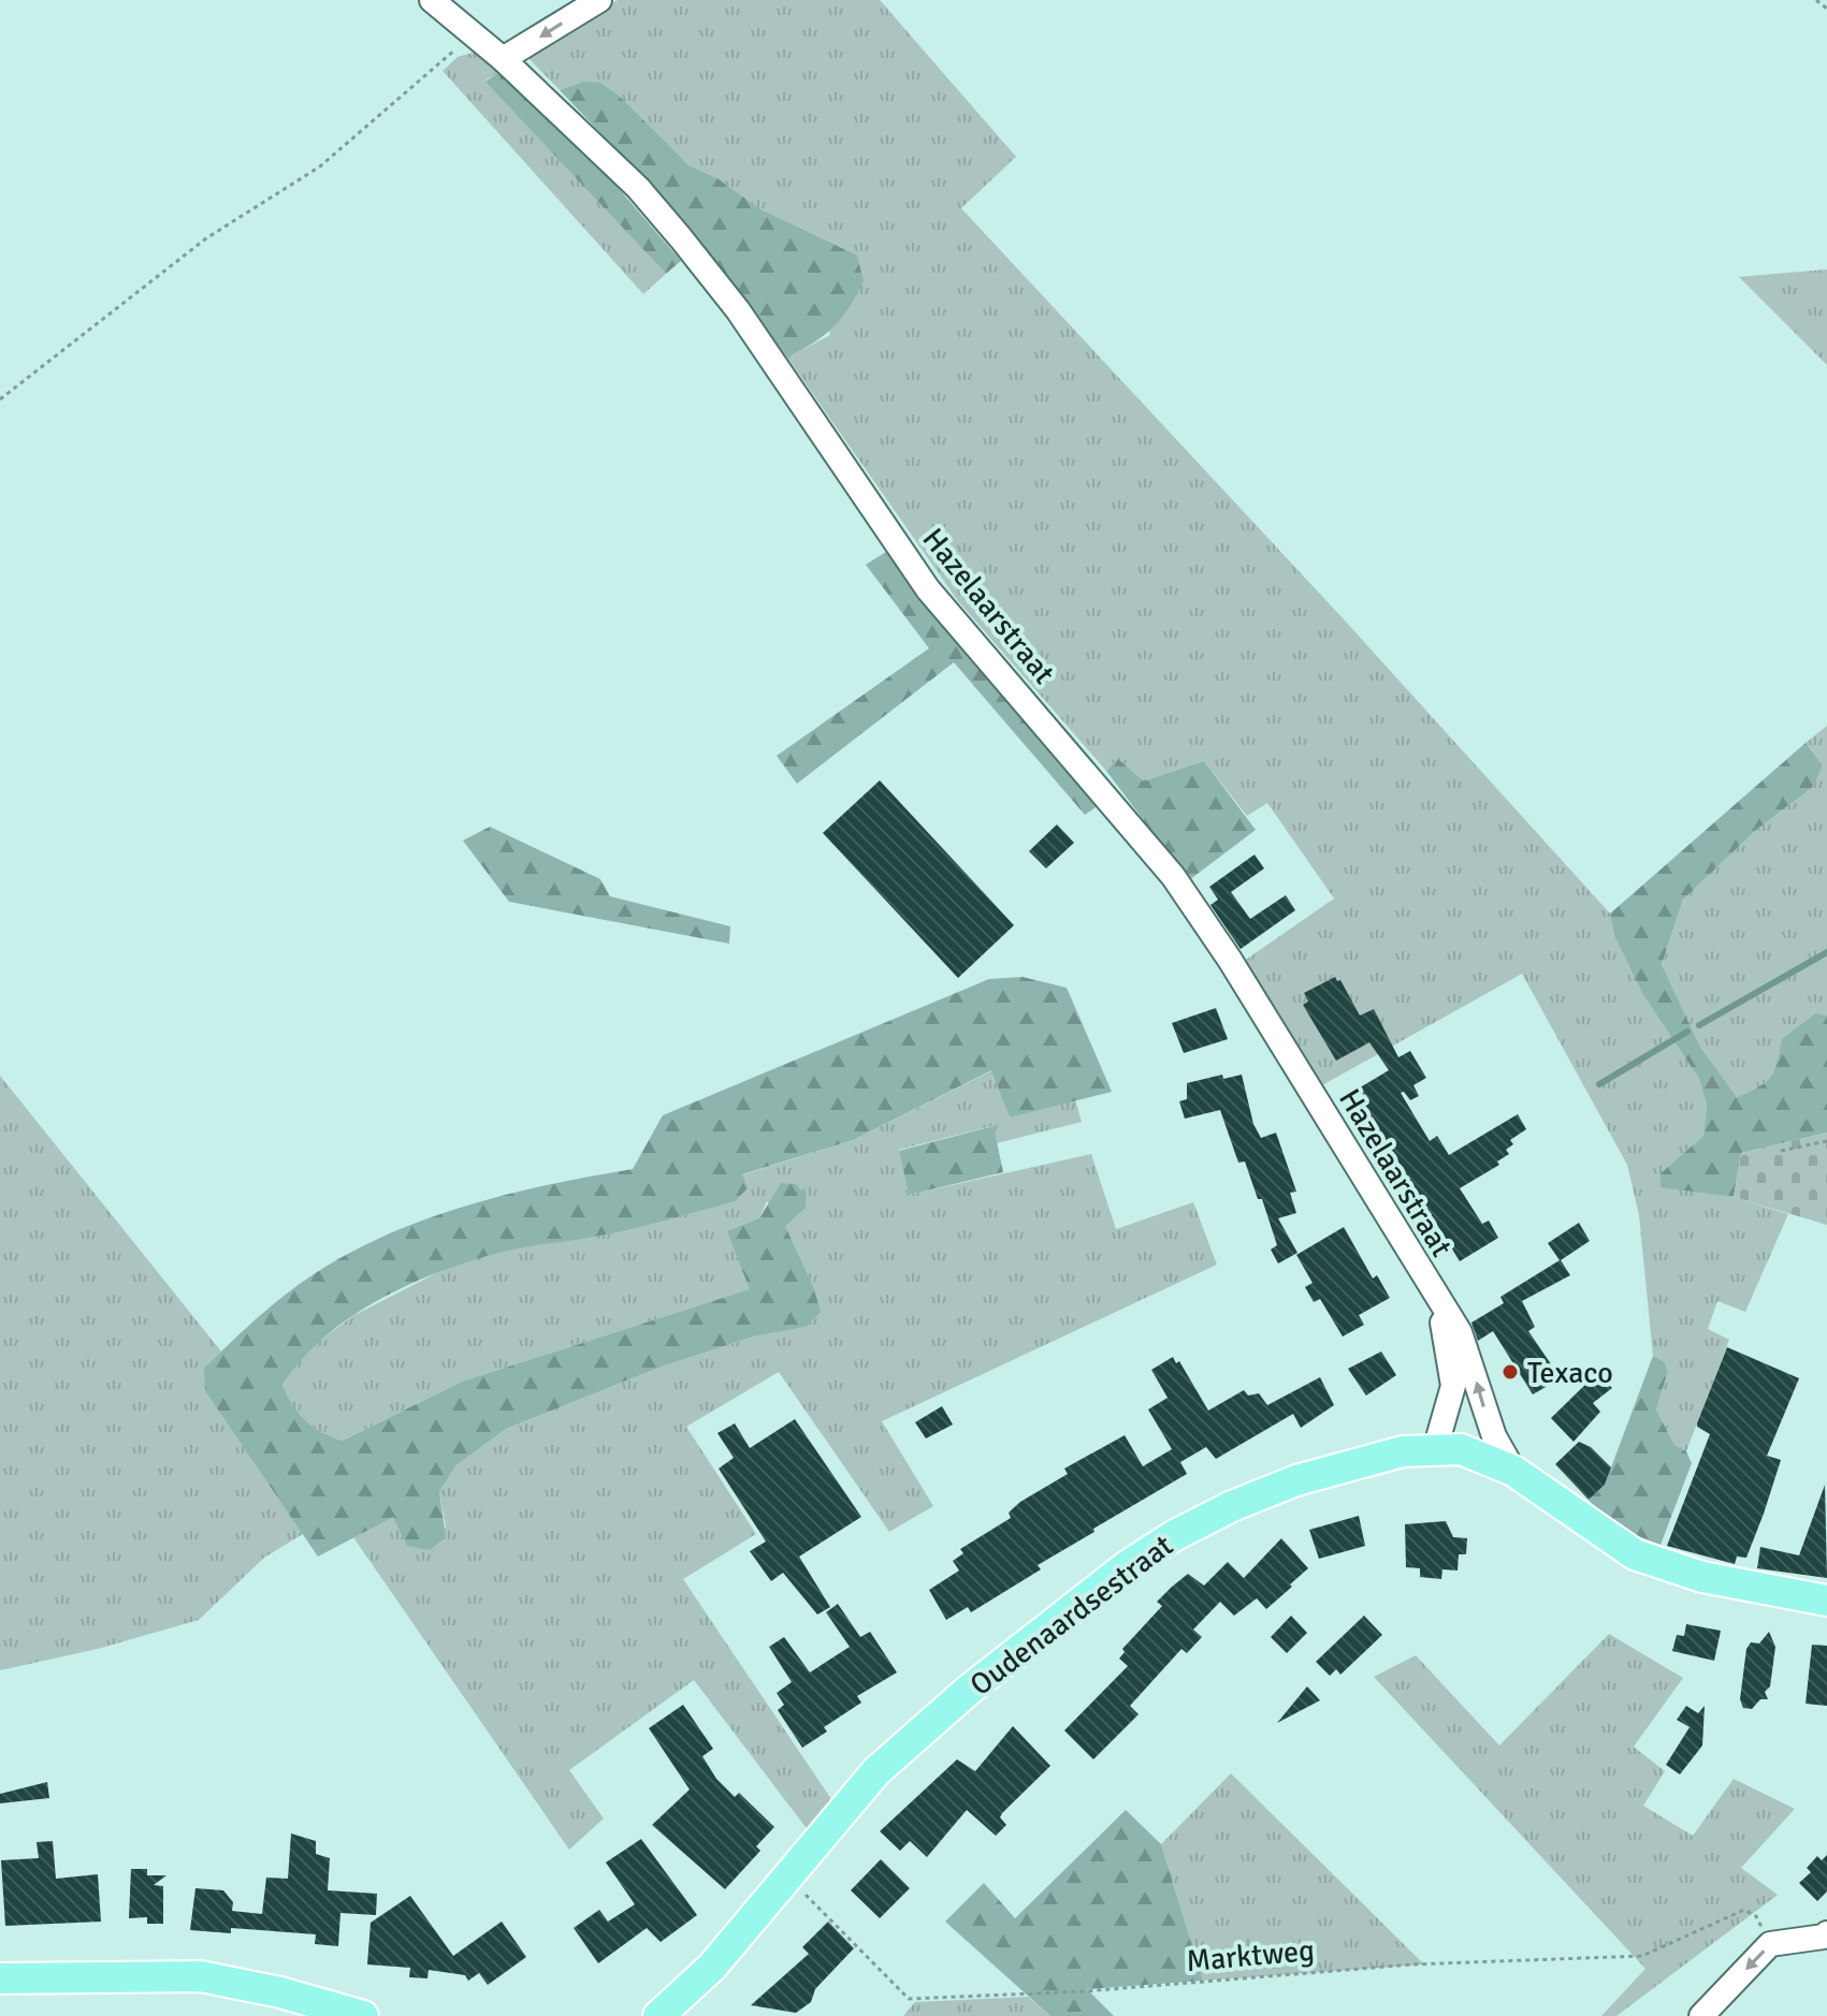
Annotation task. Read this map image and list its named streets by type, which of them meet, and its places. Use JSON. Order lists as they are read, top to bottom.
{
  "streets": {
    "main road": ["Oudenaardsestraat"],
    "street": ["Hazelaarstraat"],
    "path": ["Marktweg"]
  },
  "crossings": [
    ["Hazelaarstraat", "Oudenaardsestraat"],
    ["Oudenaardsestraat", "Marktweg"]
  ],
  "places": ["Texaco"]
}
